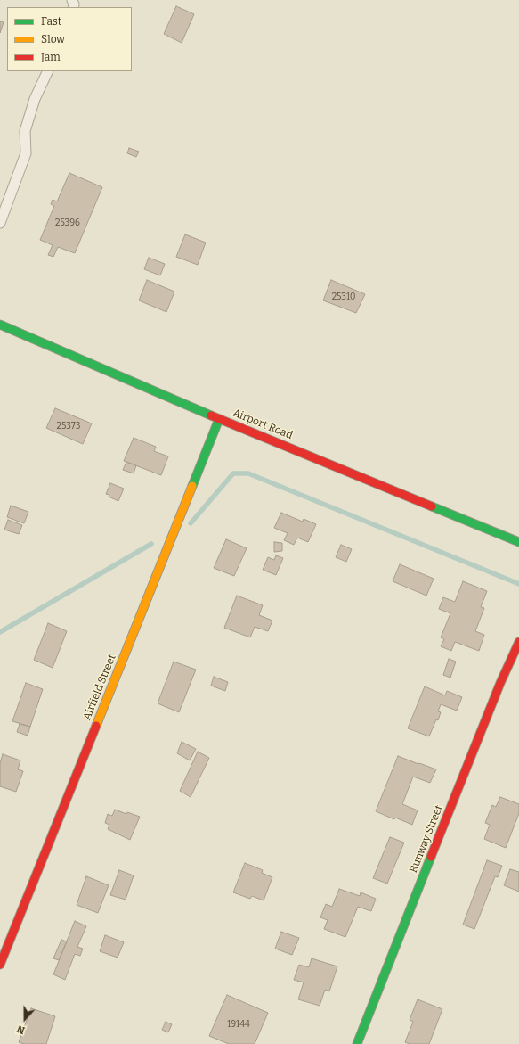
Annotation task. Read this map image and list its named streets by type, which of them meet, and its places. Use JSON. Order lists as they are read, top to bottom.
{
  "streets": {
    "street": ["Airport Road", "Airfield Street", "Runway Street"]
  },
  "crossings": [
    ["Airport Road", "Airfield Street"]
  ],
  "house_numbers": [
    "25396",
    "25310",
    "25373",
    "19144"
  ],
  "legend": ["Fast", "Slow", "Jam"],
  "north": "bottom"
}
